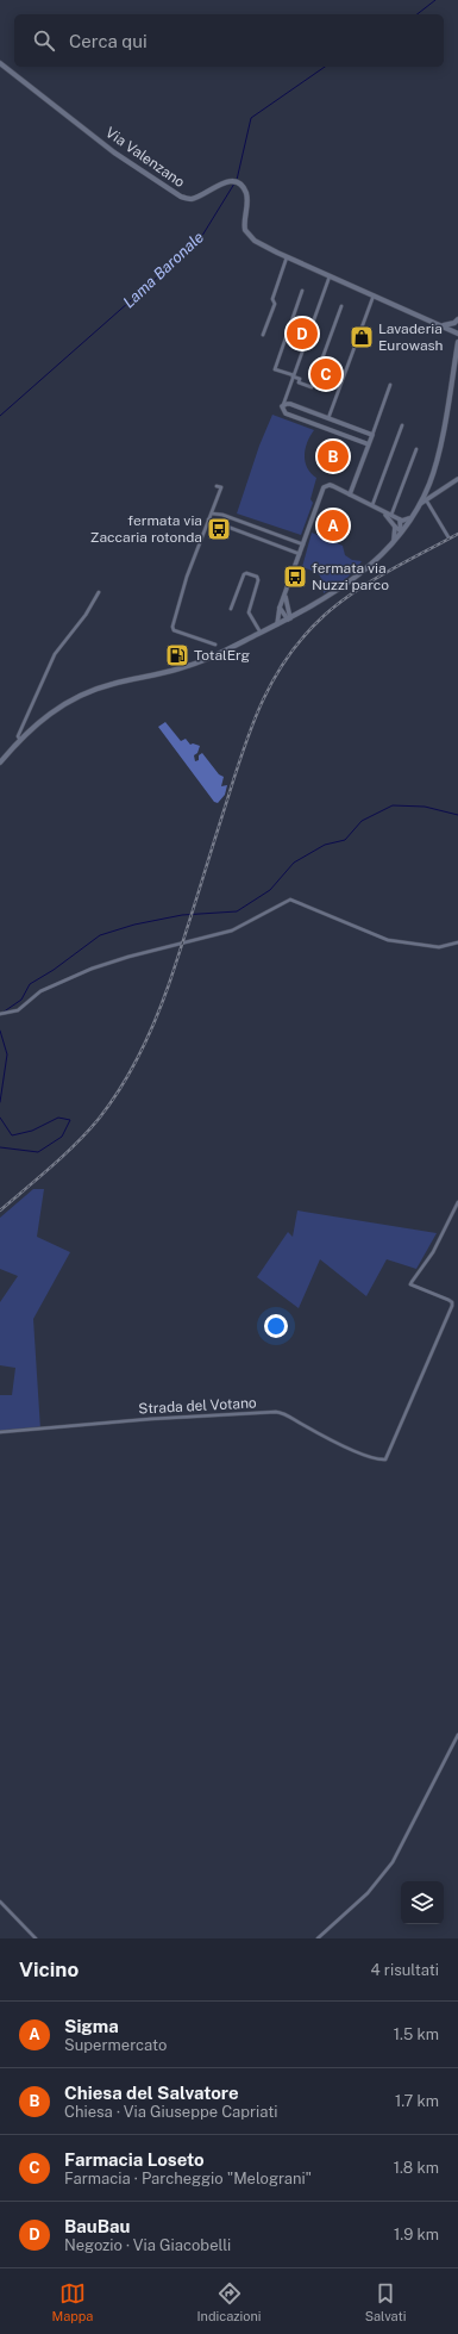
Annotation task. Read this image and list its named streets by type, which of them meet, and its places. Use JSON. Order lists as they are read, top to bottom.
{
  "streets": {
    "main road": ["Via Valenzano"],
    "street": ["Strada del Votano"]
  },
  "water": ["Lama Baronale"],
  "places": {
    "shop": ["Lavaderia Eurowash"],
    "bus stop": ["fermata via Zaccaria rotonda", "fermata via Nuzzi parco"],
    "fuel station": ["TotalErg"]
  },
  "page": {
    "search": "Cerca qui",
    "pins": [
      "D",
      "C",
      "B",
      "A"
    ],
    "heading": ["Vicino", "4 risultati"],
    "list": [
      {
        "mark": "A",
        "name": "Sigma",
        "note": "Supermercato",
        "value": "1.5 km"
      },
      {
        "mark": "B",
        "name": "Chiesa del Salvatore",
        "note": "Chiesa · Via Giuseppe Capriati",
        "value": "1.7 km"
      },
      {
        "mark": "C",
        "name": "Farmacia Loseto",
        "note": "Farmacia · Parcheggio \"Melograni\"",
        "value": "1.8 km"
      },
      {
        "mark": "D",
        "name": "BauBau",
        "note": "Negozio · Via Giacobelli",
        "value": "1.9 km"
      }
    ],
    "nav": ["Mappa", "Indicazioni", "Salvati"]
  }
}
